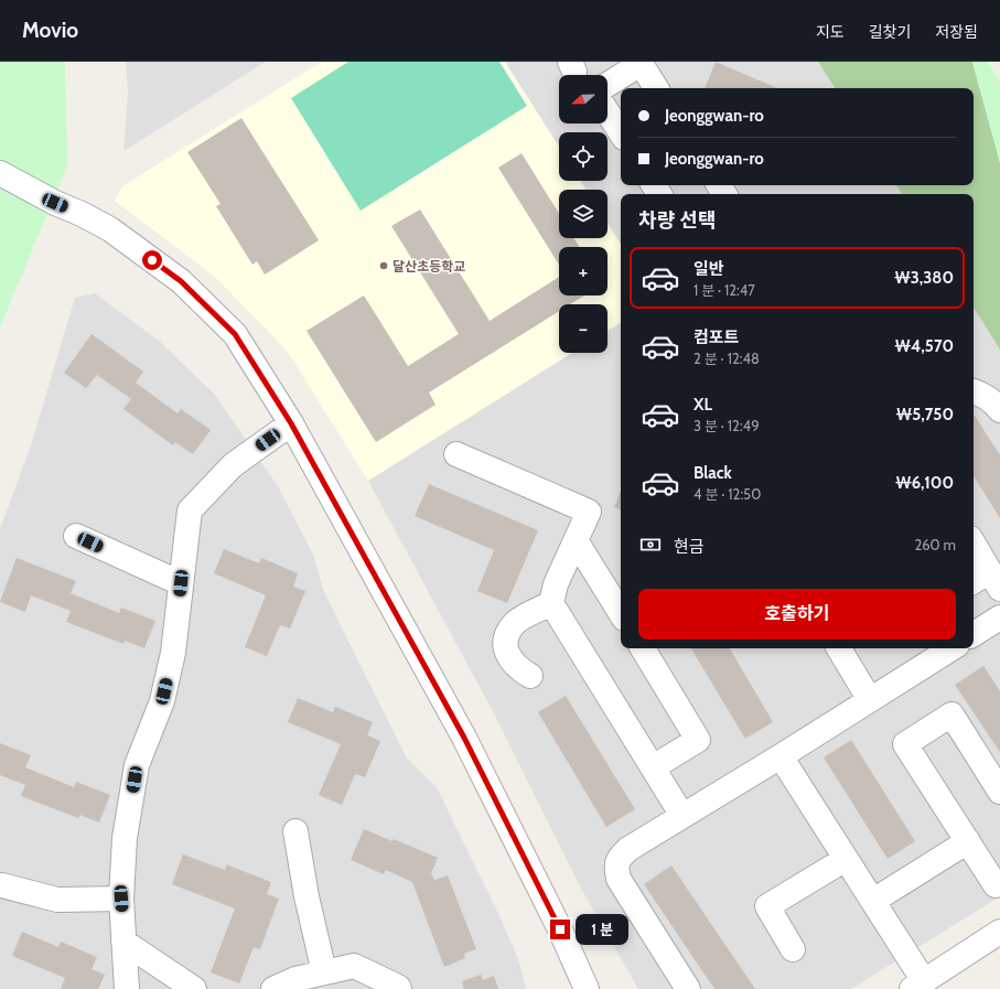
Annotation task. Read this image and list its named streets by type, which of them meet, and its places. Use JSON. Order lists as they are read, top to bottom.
{
  "places": ["달산초등학교"],
  "north": "left",
  "page": {
    "header": "Movio",
    "nav": ["지도", "길찾기", "저장됨"],
    "map_buttons": ["+", "−"],
    "banner": ["Jeonggwan-ro", "Jeonggwan-ro"],
    "heading": "차량 선택",
    "list": [
      {
        "name": "일반",
        "note": "1 분 · 12:47",
        "value": "₩3,380"
      },
      {
        "name": "컴포트",
        "note": "2 분 · 12:48",
        "value": "₩4,570"
      },
      {
        "name": "XL",
        "note": "3 분 · 12:49",
        "value": "₩5,750"
      },
      {
        "name": "Black",
        "note": "4 분 · 12:50",
        "value": "₩6,100"
      }
    ],
    "pay": ["현금", "260 m"],
    "buttons": "호출하기",
    "bubble": "1 분"
  }
}
